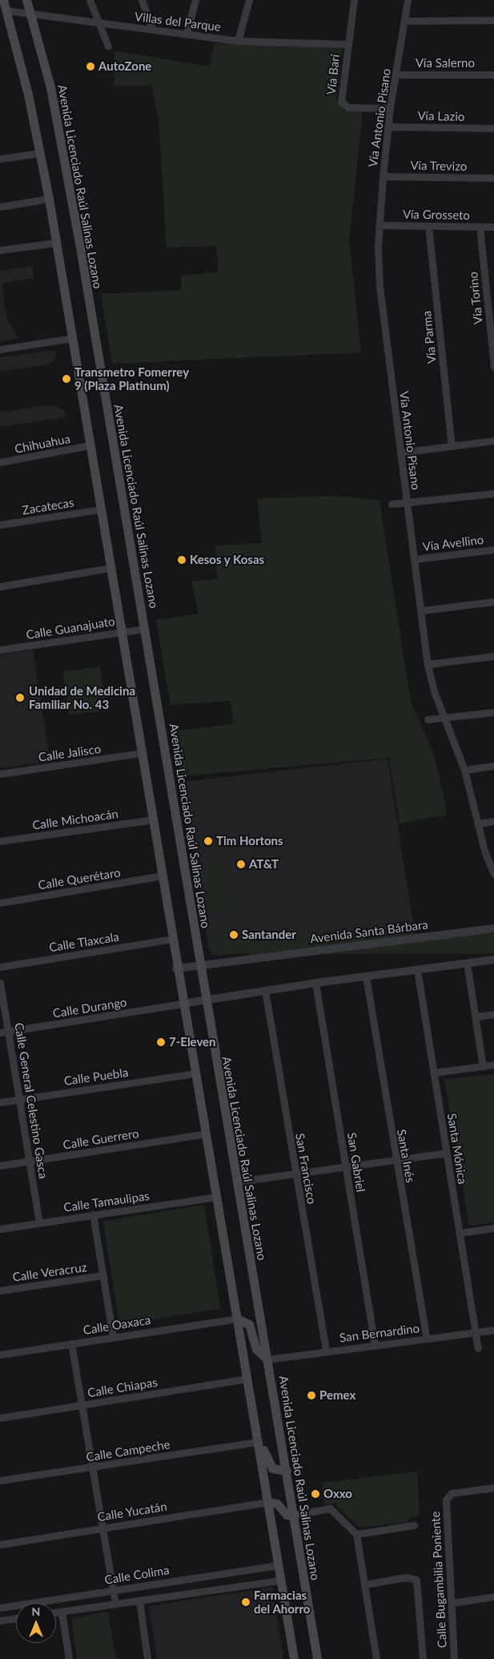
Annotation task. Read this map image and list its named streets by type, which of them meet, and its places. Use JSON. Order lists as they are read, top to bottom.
{
  "streets": {
    "main road": ["Avenida Licenciado Raúl Salinas Lozano"],
    "street": [
      "Villas del Parque",
      "Vía Salerno",
      "Vía Barí",
      "Vía Lazio",
      "Vía Antonio Pisano",
      "Vía Trevizo",
      "Vía Grosseto",
      "Vía Torino",
      "Vía Parma",
      "Chihuahua",
      "Zacatecas",
      "Vía Avellino",
      "Calle Guanajuato",
      "Calle Jalisco",
      "Calle Michoacán",
      "Calle Querétaro",
      "Avenida Santa Bárbara",
      "Calle Tlaxcala",
      "Calle Durango",
      "Calle Puebla",
      "Calle General Celestino Gasca",
      "Calle Guerrero",
      "Santa Mónica",
      "Santa Inés",
      "San Gabriel",
      "San Francisco",
      "Calle Tamaulipas",
      "Calle Veracruz",
      "Calle Oaxaca",
      "San Bernardino",
      "Calle Chiapas",
      "Calle Campeche",
      "Calle Yucatán",
      "Calle Colima",
      "Calle Bugambilia Poniente"
    ]
  },
  "crossings": [
    ["Villas del Parque", "Vía Barí"],
    ["Villas del Parque", "Avenida Licenciado Raúl Salinas Lozano"],
    ["Vía Salerno", "Vía Antonio Pisano"],
    ["Vía Barí", "Vía Antonio Pisano"],
    ["Vía Lazio", "Vía Antonio Pisano"],
    ["Vía Antonio Pisano", "Vía Trevizo"],
    ["Vía Antonio Pisano", "Vía Grosseto"],
    ["Vía Antonio Pisano", "Vía Avellino"],
    ["Avenida Licenciado Raúl Salinas Lozano", "Calle Guanajuato"],
    ["Avenida Licenciado Raúl Salinas Lozano", "Avenida Santa Bárbara"],
    ["Avenida Licenciado Raúl Salinas Lozano", "San Bernardino"],
    ["Vía Grosseto", "Vía Torino"],
    ["Vía Grosseto", "Vía Parma"],
    ["Calle Durango", "Calle General Celestino Gasca"],
    ["Calle Puebla", "Calle General Celestino Gasca"],
    ["Calle General Celestino Gasca", "Calle Guerrero"],
    ["Calle General Celestino Gasca", "Calle Tamaulipas"],
    ["Santa Mónica", "San Bernardino"],
    ["Santa Inés", "San Bernardino"],
    ["San Gabriel", "San Bernardino"],
    ["San Francisco", "San Bernardino"]
  ],
  "places": [
    "AutoZone",
    "Transmetro Fomerrey 9 (Plaza Platinum)",
    "Kesos y Kosas",
    "Unidad de Medicina Familiar No. 43",
    "Tim Hortons",
    "AT&T",
    "Santander",
    "7-Eleven",
    "Pemex",
    "Oxxo",
    "Farmacias del Ahorro"
  ],
  "north": "top"
}
